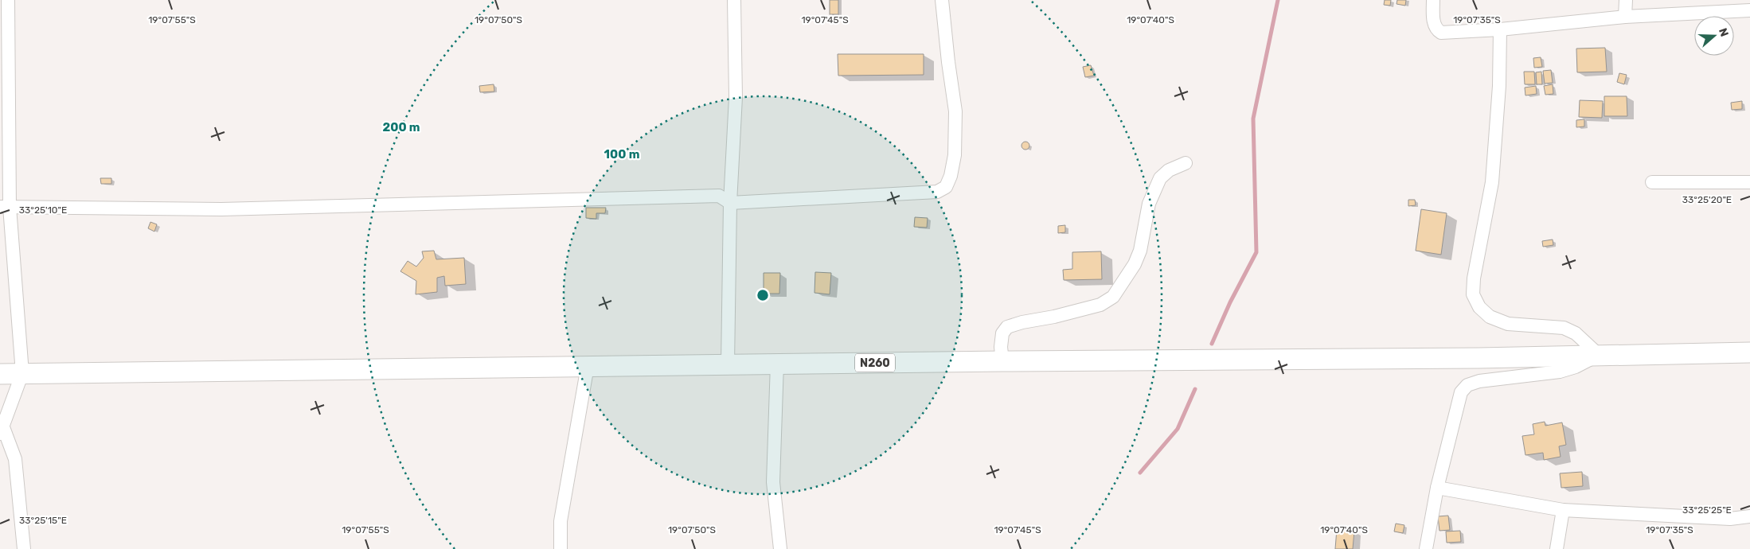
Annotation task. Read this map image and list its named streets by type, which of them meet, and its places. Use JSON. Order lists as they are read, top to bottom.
{
  "streets": {
    "main road": ["N260"]
  },
  "north": "right",
  "coordinates": [
    "19°07'55\"S",
    "19°07'50\"S",
    "19°07'45\"S",
    "19°07'40\"S",
    "19°07'35\"S",
    "33°25'20\"E",
    "33°25'10\"E",
    "33°25'25\"E",
    "33°25'15\"E"
  ],
  "rings": ["200 m", "100 m"]
}
